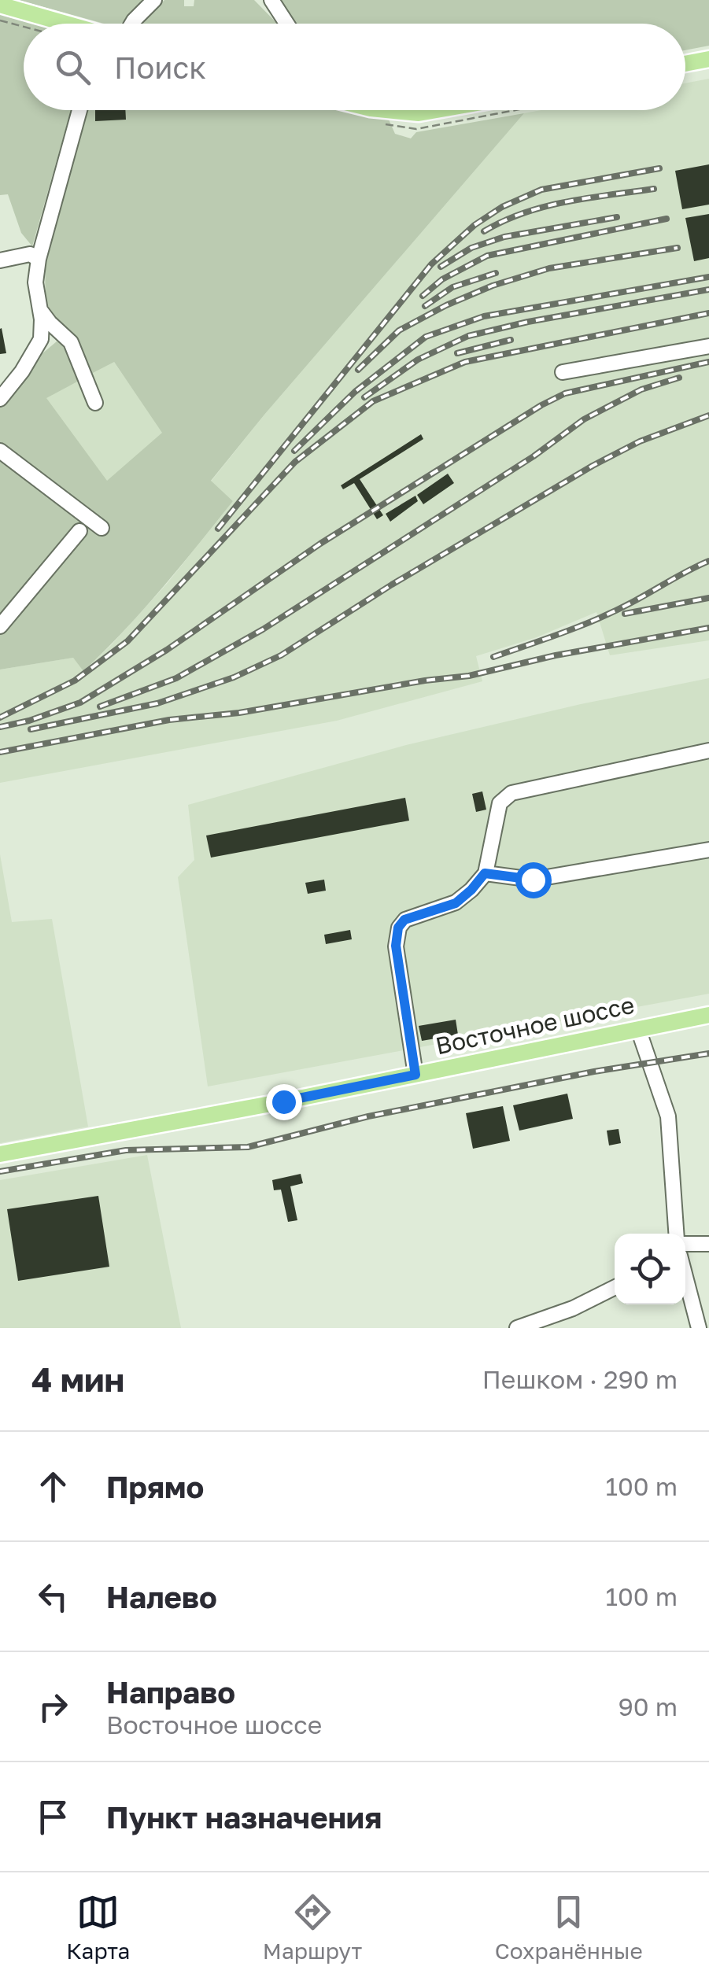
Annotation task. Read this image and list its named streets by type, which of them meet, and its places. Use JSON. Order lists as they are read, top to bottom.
{
  "streets": {
    "main road": ["Восточное шоссе"]
  },
  "page": {
    "search": "Поиск",
    "heading": ["4 мин", "Пешком · 290 m"],
    "list": [
      ["Прямо", "100 m"],
      ["Налево", "100 m"],
      ["Направо", "Восточное шоссе", "90 m"],
      "Пункт назначения"
    ],
    "nav": ["Карта", "Маршрут", "Сохранённые"]
  }
}
